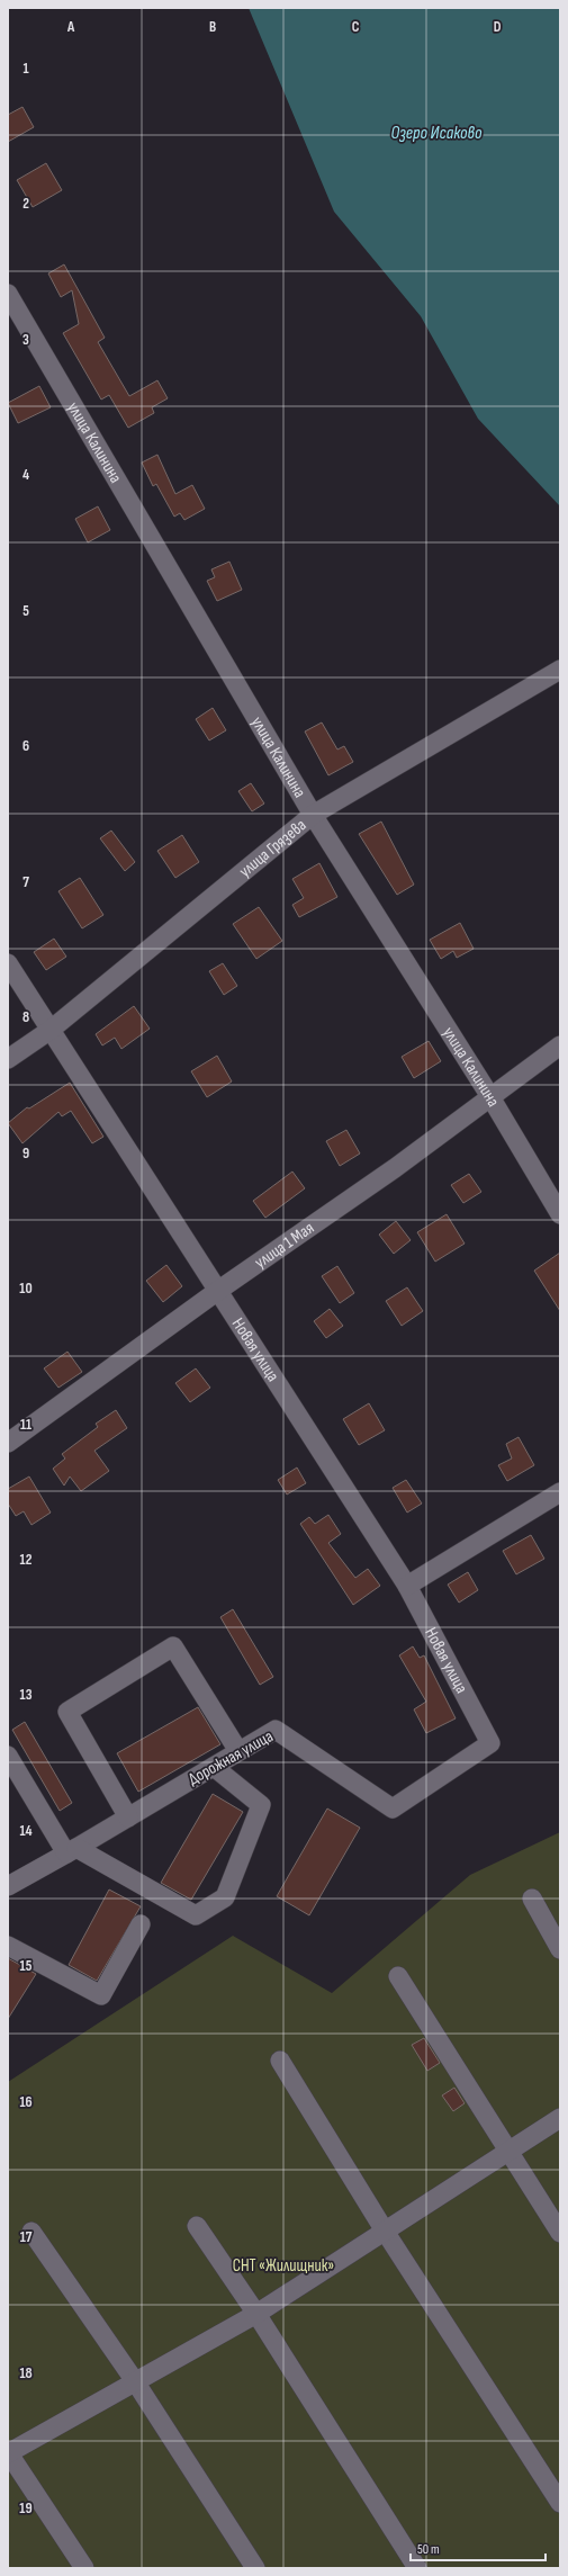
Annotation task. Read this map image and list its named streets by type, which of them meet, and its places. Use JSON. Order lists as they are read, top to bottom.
{
  "streets": {
    "street": [
      "улица Калинина",
      "улица Грязева",
      "улица 1 Мая",
      "Новая улица",
      "Дорожная улица"
    ]
  },
  "crossings": [
    ["улица Калинина", "улица Грязева"],
    ["улица Калинина", "улица 1 Мая"],
    ["улица Грязева", "Новая улица"],
    ["улица 1 Мая", "Новая улица"],
    ["Новая улица", "Дорожная улица"]
  ],
  "water": ["Озеро Исаково"],
  "parks": ["СНТ «Жилищник»"],
  "scale_bar": "50 m",
  "grid": {
    "columns": [
      "A",
      "B",
      "C",
      "D"
    ],
    "rows": [
      "1",
      "2",
      "3",
      "4",
      "5",
      "6",
      "7",
      "8",
      "9",
      "10",
      "11",
      "12",
      "13",
      "14",
      "15",
      "16",
      "17",
      "18",
      "19"
    ]
  }
}
